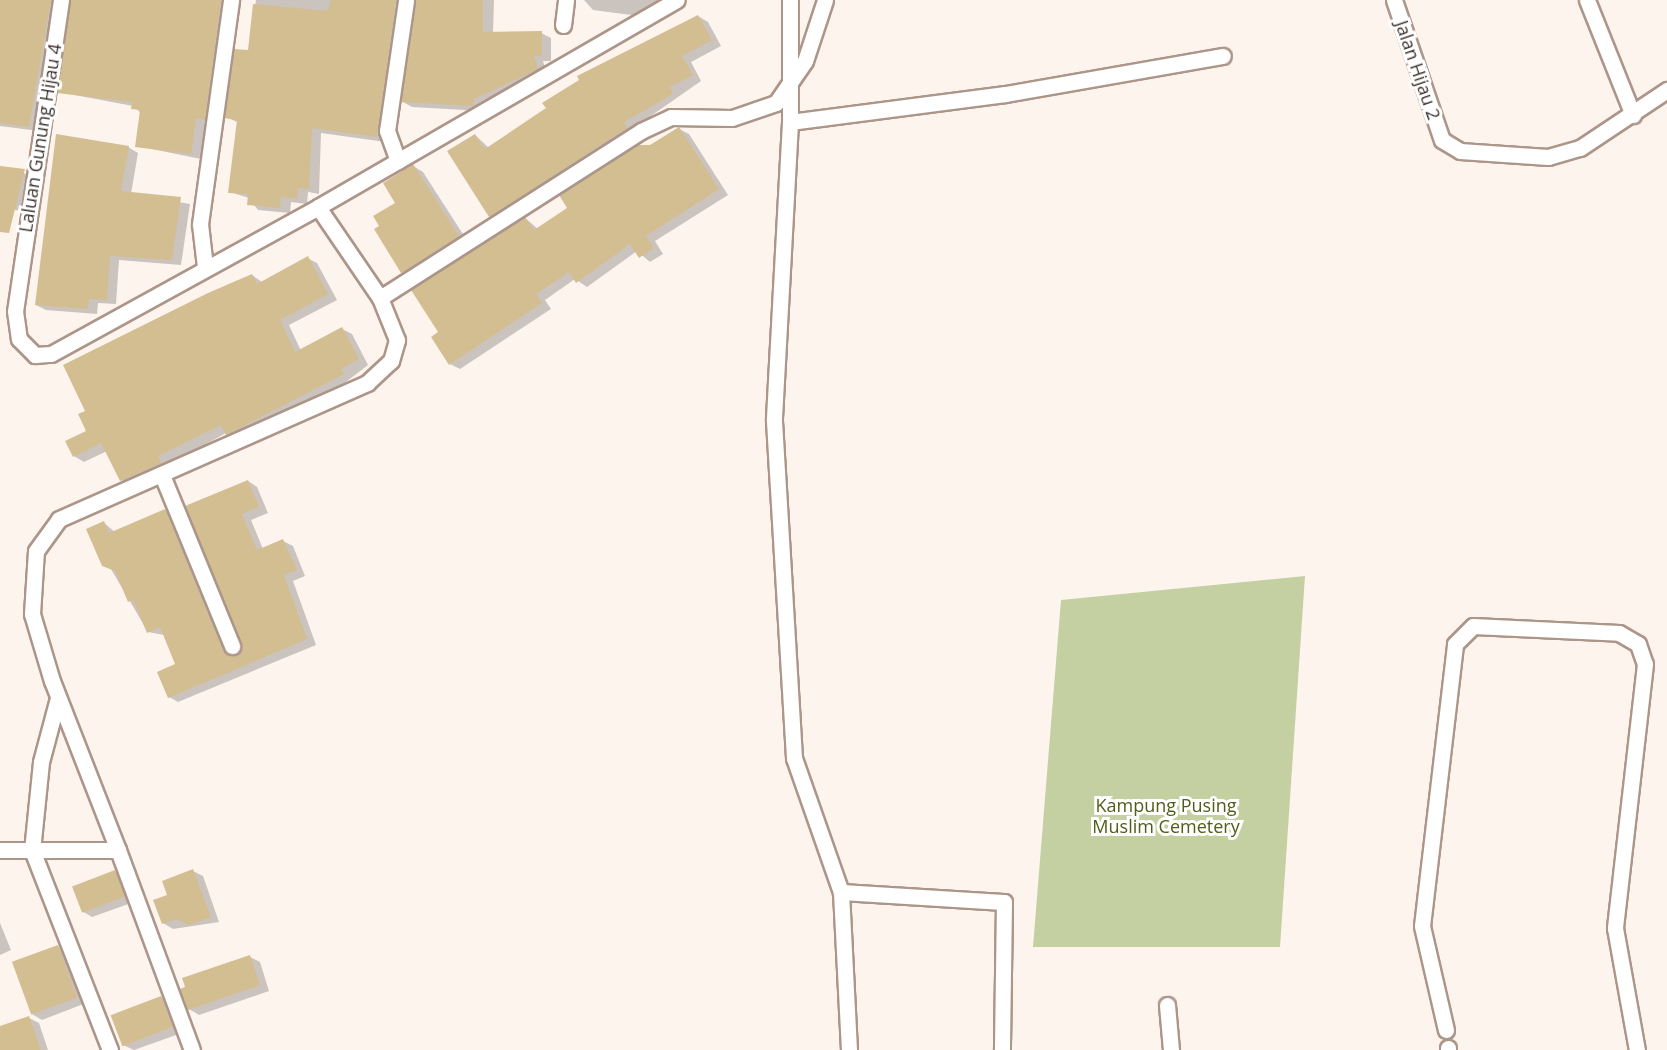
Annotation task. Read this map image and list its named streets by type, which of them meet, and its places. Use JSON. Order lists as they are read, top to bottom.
{
  "streets": {
    "street": ["Jalan Hijau 2", "Laluan Gunung Hijau 4"]
  },
  "parks": ["Kampung Pusing Muslim Cemetery"]
}
